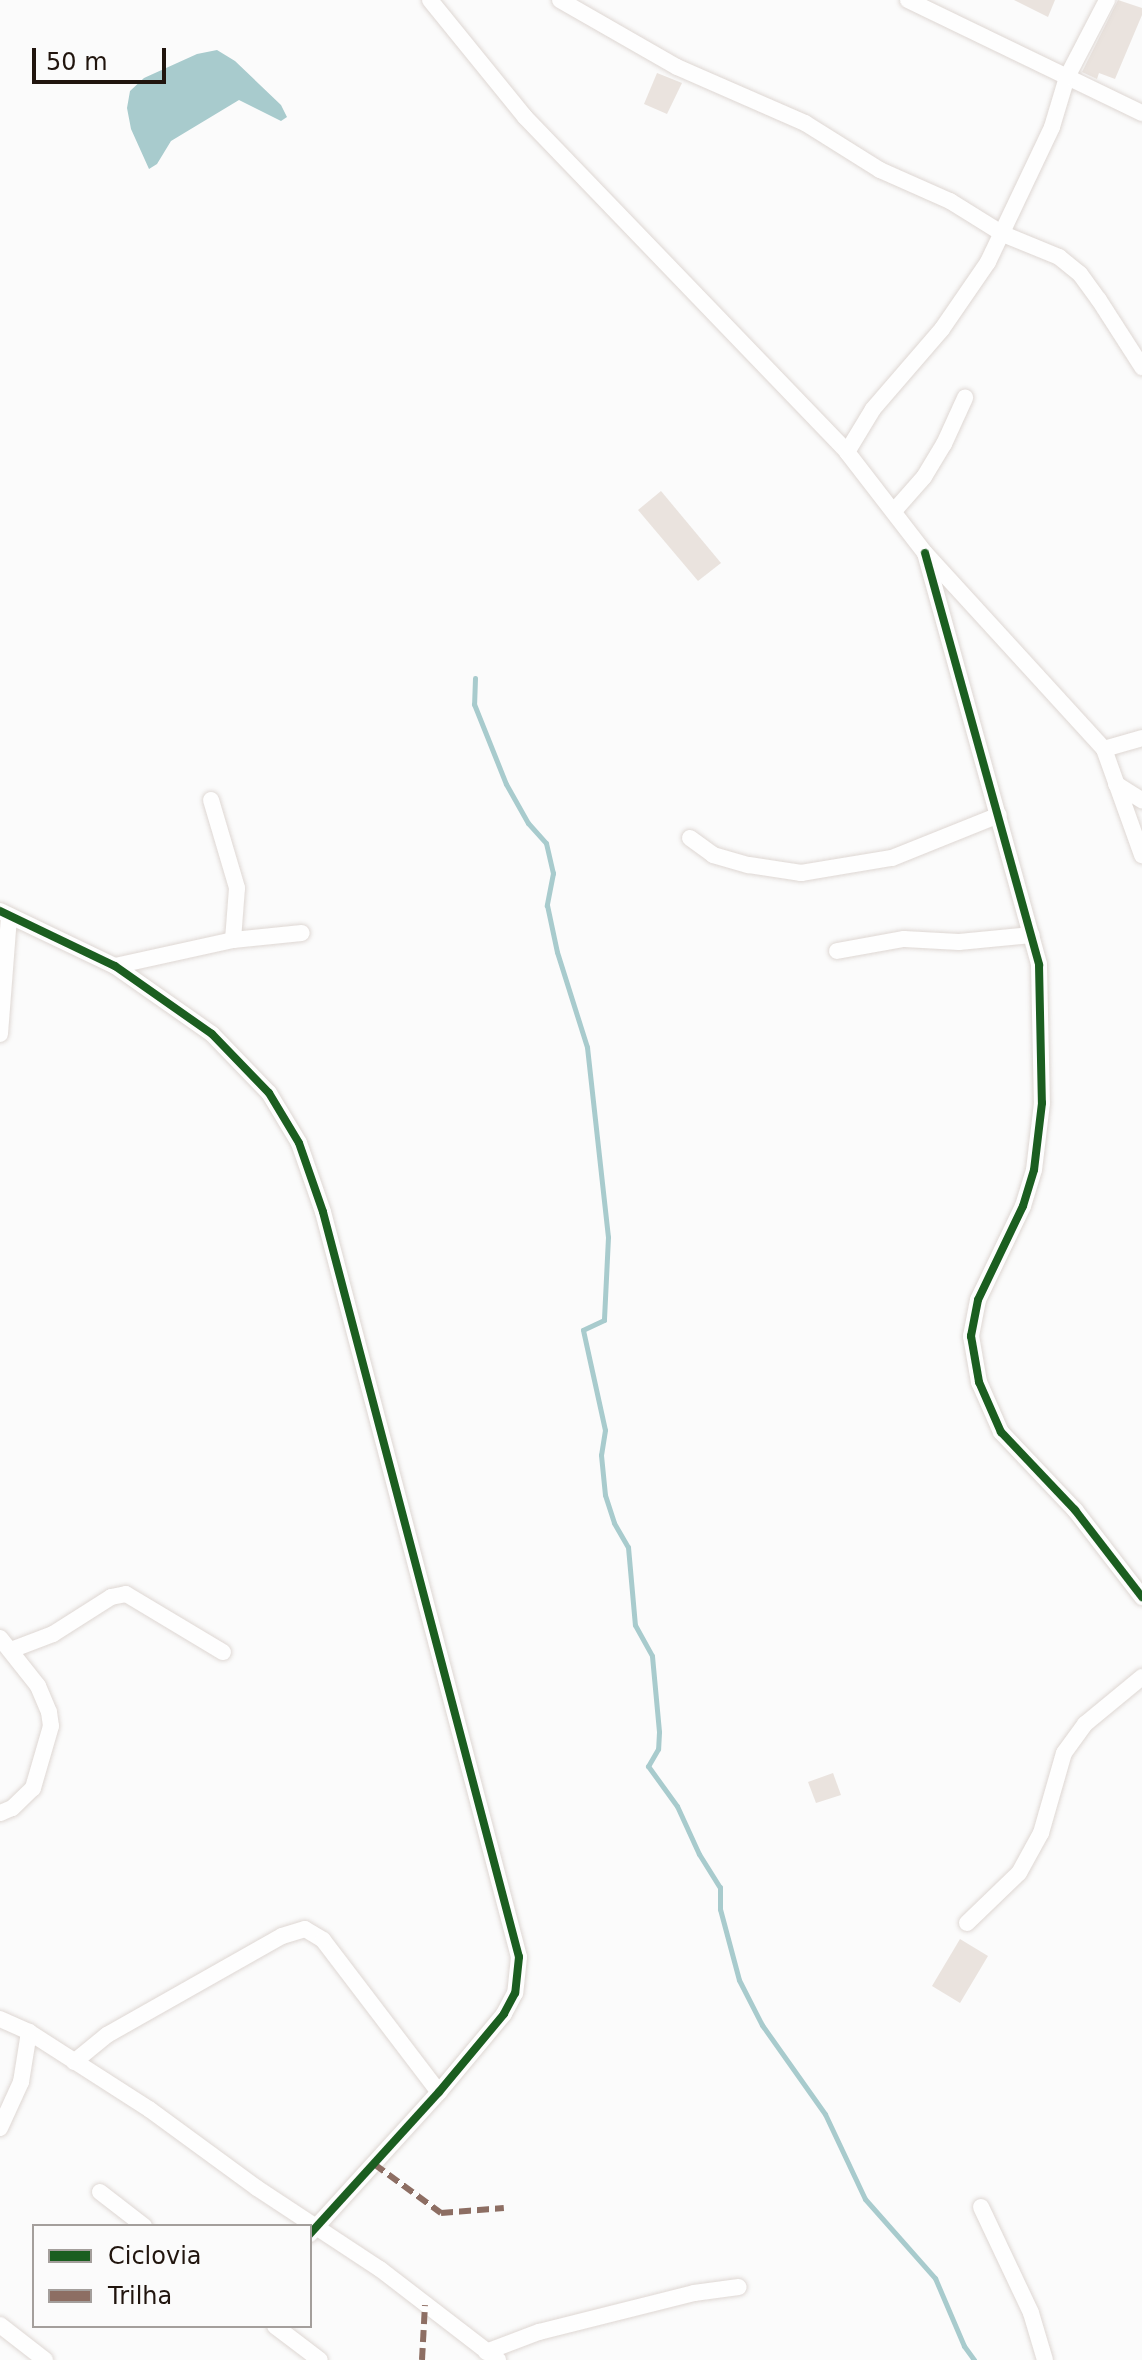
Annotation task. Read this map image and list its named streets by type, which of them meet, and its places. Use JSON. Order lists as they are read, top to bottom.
{
  "legend": ["Ciclovia", "Trilha"],
  "scale_bar": "50 m"
}
